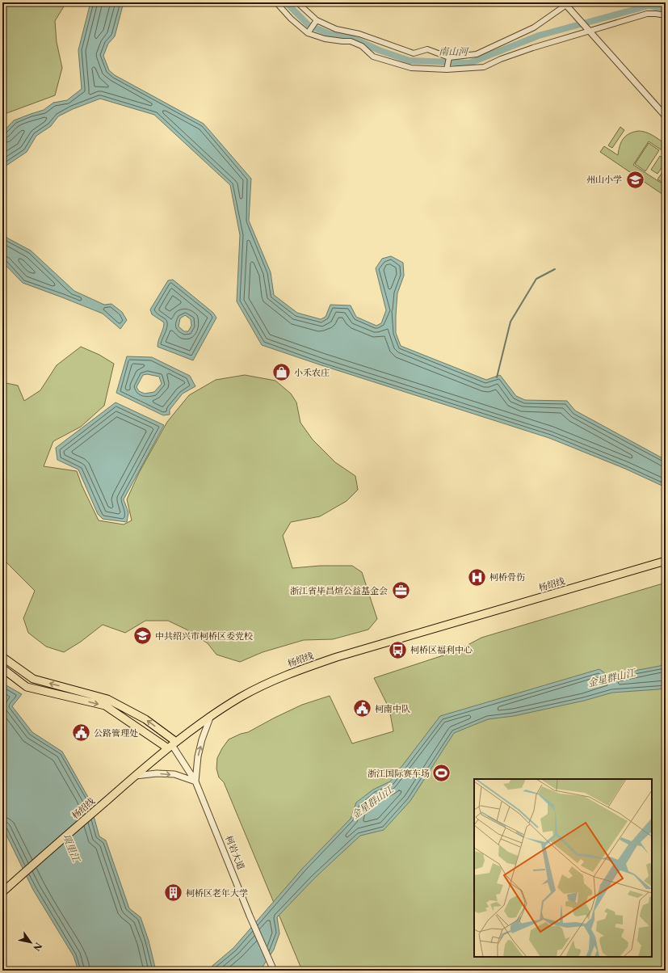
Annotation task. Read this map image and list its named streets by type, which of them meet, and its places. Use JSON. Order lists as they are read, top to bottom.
{
  "streets": {
    "main road": ["杨绍线", "柯岩大道"]
  },
  "crossings": [
    ["杨绍线", "柯岩大道"]
  ],
  "water": ["南山河", "金星群山江", "项里江"],
  "places": {
    "school or university": ["州山小学", "中共绍兴市柯桥区委党校"],
    "shop": ["小禾农庄"],
    "hospital": ["柯桥骨伤"],
    "office": ["浙江省毕昌煊公益基金会"],
    "bus stop": ["柯桥区福利中心"],
    "public building": ["柯南中队", "公路管理处"],
    "sports": ["浙江国际赛车场"],
    "building": ["柯桥区老年大学"]
  },
  "north": "bottom right"
}
